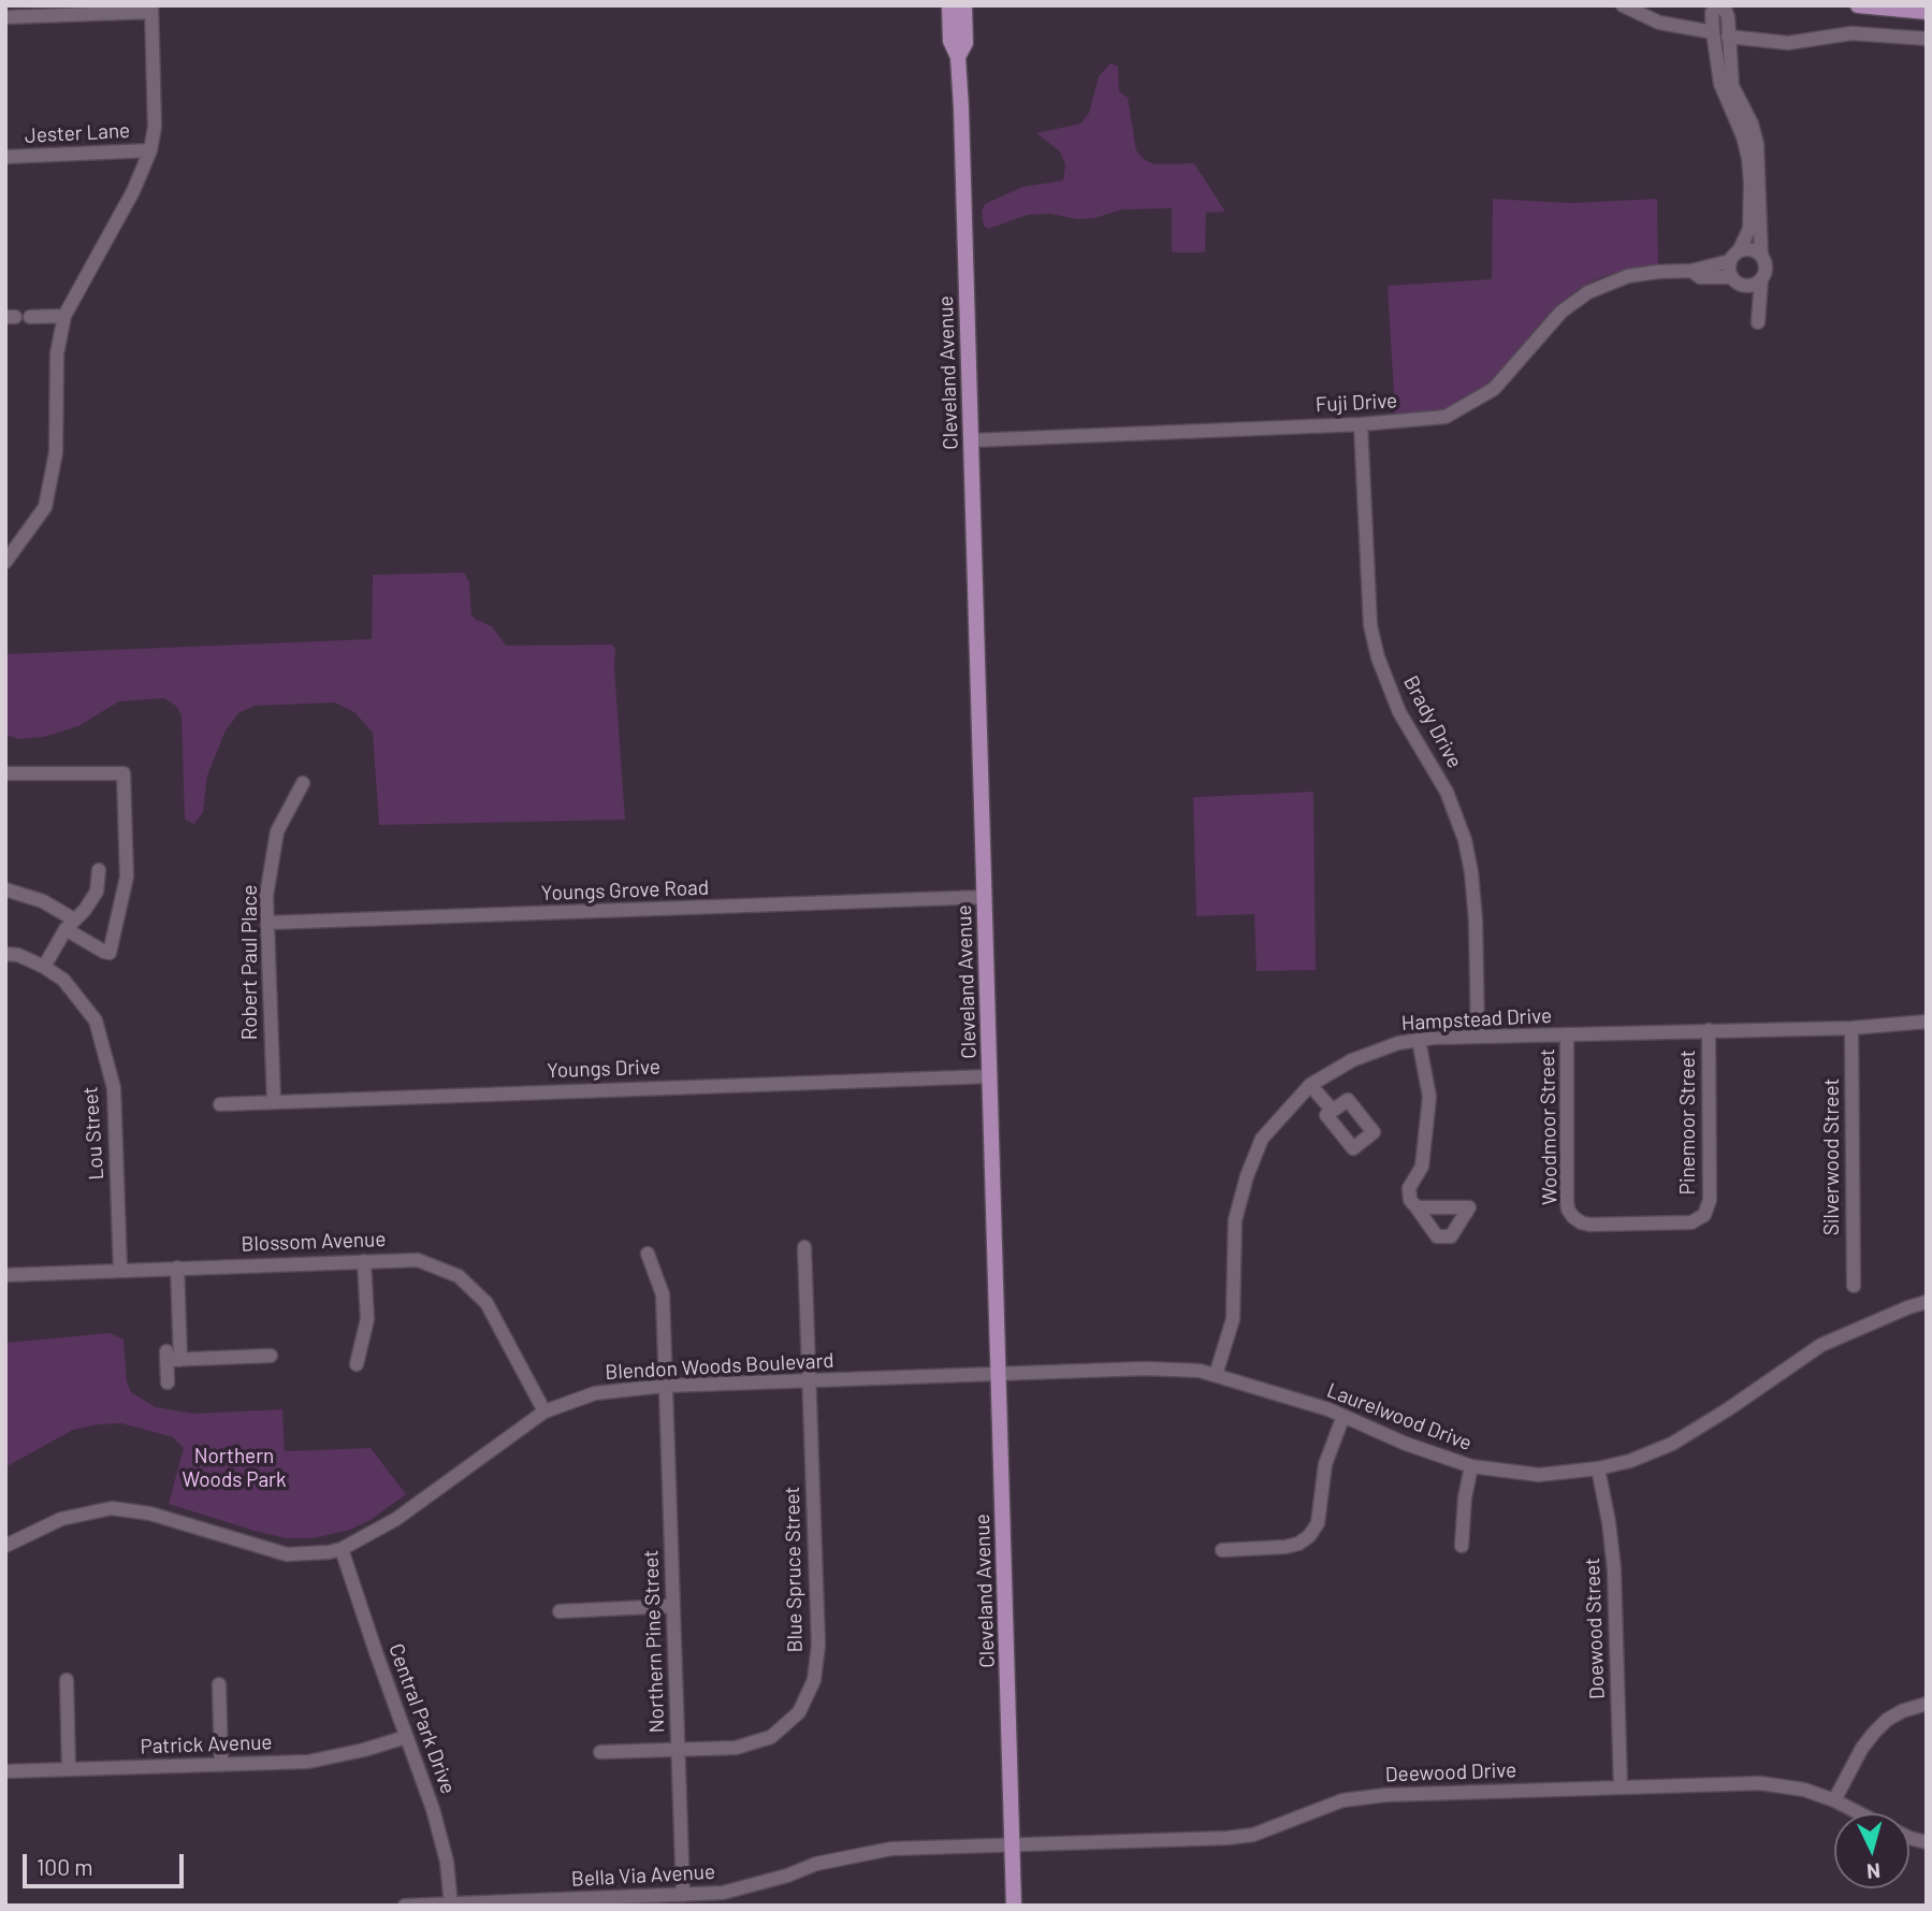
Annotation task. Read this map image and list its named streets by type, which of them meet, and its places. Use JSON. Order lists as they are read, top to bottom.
{
  "streets": {
    "main road": ["Cleveland Avenue"],
    "street": [
      "Jester Lane",
      "Fuji Drive",
      "Brady Drive",
      "Youngs Grove Road",
      "Robert Paul Place",
      "Hampstead Drive",
      "Youngs Drive",
      "Pinemoor Street",
      "Woodmoor Street",
      "Lou Street",
      "Silverwood Street",
      "Blossom Avenue",
      "Blendon Woods Boulevard",
      "Laurelwood Drive",
      "Blue Spruce Street",
      "Doewood Street",
      "Northern Pine Street",
      "Central Park Drive",
      "Patrick Avenue",
      "Deewood Drive",
      "Bella Via Avenue"
    ]
  },
  "crossings": [
    ["Cleveland Avenue", "Fuji Drive"],
    ["Cleveland Avenue", "Youngs Grove Road"],
    ["Cleveland Avenue", "Youngs Drive"],
    ["Cleveland Avenue", "Blendon Woods Boulevard"],
    ["Cleveland Avenue", "Laurelwood Drive"],
    ["Cleveland Avenue", "Deewood Drive"],
    ["Cleveland Avenue", "Bella Via Avenue"],
    ["Fuji Drive", "Brady Drive"],
    ["Brady Drive", "Hampstead Drive"],
    ["Youngs Grove Road", "Robert Paul Place"],
    ["Robert Paul Place", "Youngs Drive"],
    ["Hampstead Drive", "Pinemoor Street"],
    ["Hampstead Drive", "Woodmoor Street"],
    ["Hampstead Drive", "Silverwood Street"],
    ["Hampstead Drive", "Laurelwood Drive"],
    ["Pinemoor Street", "Woodmoor Street"],
    ["Lou Street", "Blossom Avenue"],
    ["Blossom Avenue", "Blendon Woods Boulevard"],
    ["Blendon Woods Boulevard", "Laurelwood Drive"],
    ["Blendon Woods Boulevard", "Blue Spruce Street"],
    ["Blendon Woods Boulevard", "Northern Pine Street"],
    ["Blendon Woods Boulevard", "Central Park Drive"],
    ["Laurelwood Drive", "Doewood Street"],
    ["Blue Spruce Street", "Northern Pine Street"],
    ["Doewood Street", "Deewood Drive"],
    ["Northern Pine Street", "Bella Via Avenue"],
    ["Central Park Drive", "Patrick Avenue"],
    ["Central Park Drive", "Bella Via Avenue"],
    ["Deewood Drive", "Bella Via Avenue"]
  ],
  "parks": ["Northern Woods Park"],
  "scale_bar": "100 m",
  "north": "bottom"
}
